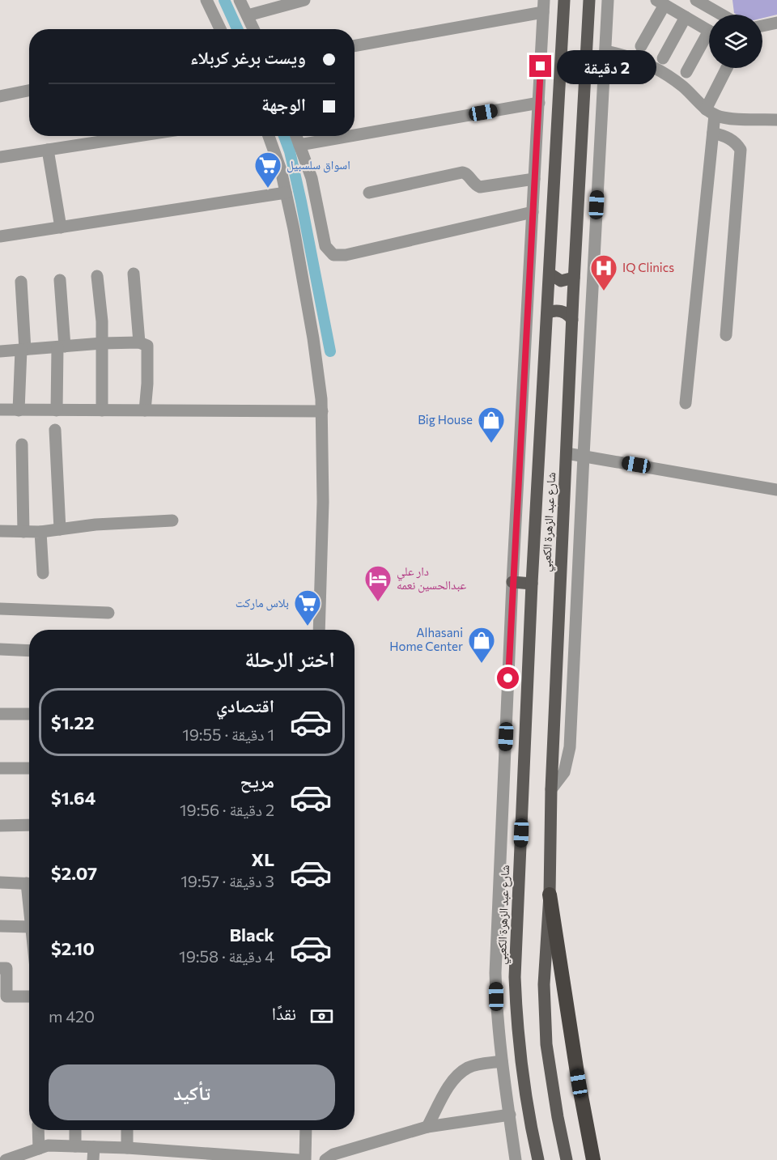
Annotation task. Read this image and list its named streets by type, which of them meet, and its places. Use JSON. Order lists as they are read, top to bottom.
{
  "streets": {
    "main road": ["شارع عبد الزهرة الكعبي"]
  },
  "places": {
    "supermarket": ["اسواق سلسبيل", "بلاس ماركت"],
    "hospital": ["IQ Clinics"],
    "shop": ["Big House", "Alhasani Home Center"],
    "hotel": ["دار علي عبدالحسين نعمه"]
  },
  "page": {
    "banner": ["ويست برغر كربلاء", "الوجهة"],
    "bubble": "2 دقيقة",
    "heading": "اختر الرحلة",
    "list": [
      {
        "name": "اقتصادي",
        "note": "1 دقيقة · 19:55",
        "value": "$1.22"
      },
      {
        "name": "مريح",
        "note": "2 دقيقة · 19:56",
        "value": "$1.64"
      },
      {
        "name": "XL",
        "note": "3 دقيقة · 19:57",
        "value": "$2.07"
      },
      {
        "name": "Black",
        "note": "4 دقيقة · 19:58",
        "value": "$2.10"
      }
    ],
    "pay": ["نقدًا", "420 m"],
    "buttons": "تأكيد"
  }
}
